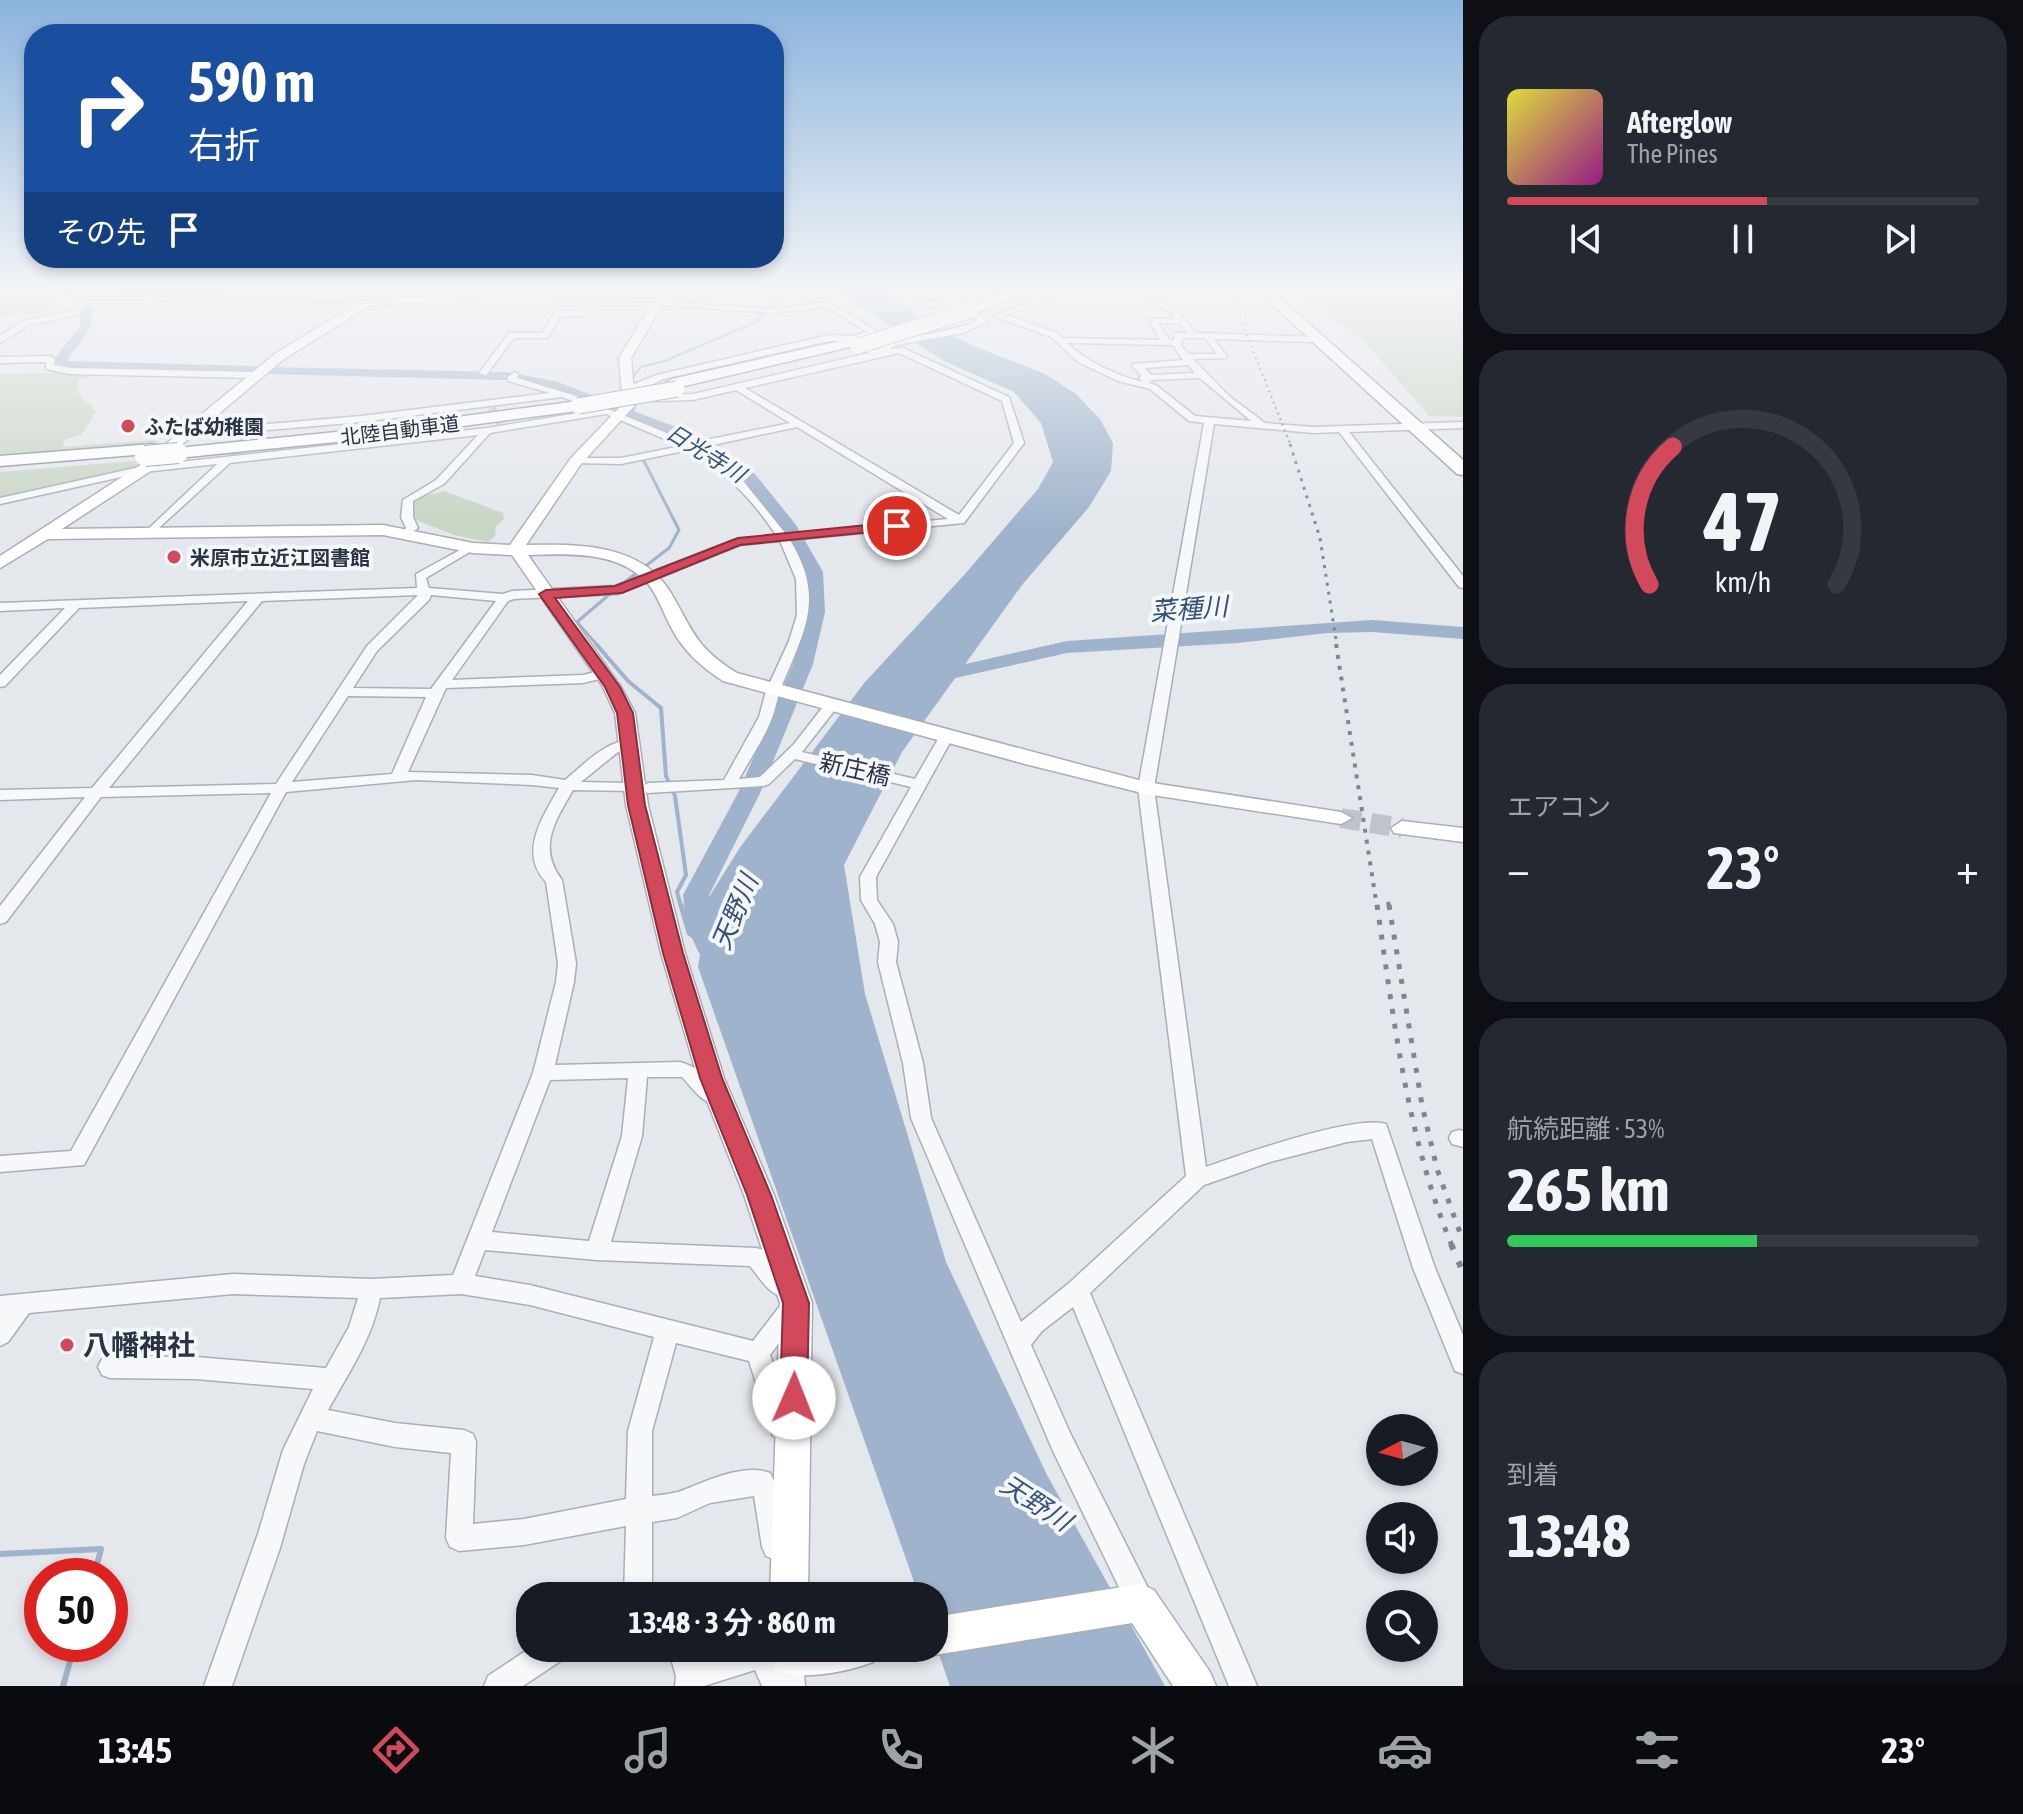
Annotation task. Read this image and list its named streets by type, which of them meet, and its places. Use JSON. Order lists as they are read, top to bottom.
{
  "streets": {
    "highway": ["北陸自動車道"],
    "street": ["新庄橋"]
  },
  "water": ["日光寺川", "菜種川", "天野川"],
  "places": ["ふたば幼稚園", "米原市立近江図書館", "八幡神社"],
  "north": "left",
  "page": {
    "turn": ["590 m", "右折"],
    "song": ["Afterglow", "The Pines"],
    "then": "その先",
    "tile": [
      "エアコン",
      ["航続距離 · 53%", "265 km"],
      ["到着", "13:48"]
    ],
    "heat": ["−", "23°", "+"],
    "limit": "50",
    "trip": "13:48 · 3 分 · 860 m",
    "tabs": ["13:45", "23°"],
    "gauge": ["47", "km/h"]
  }
}
